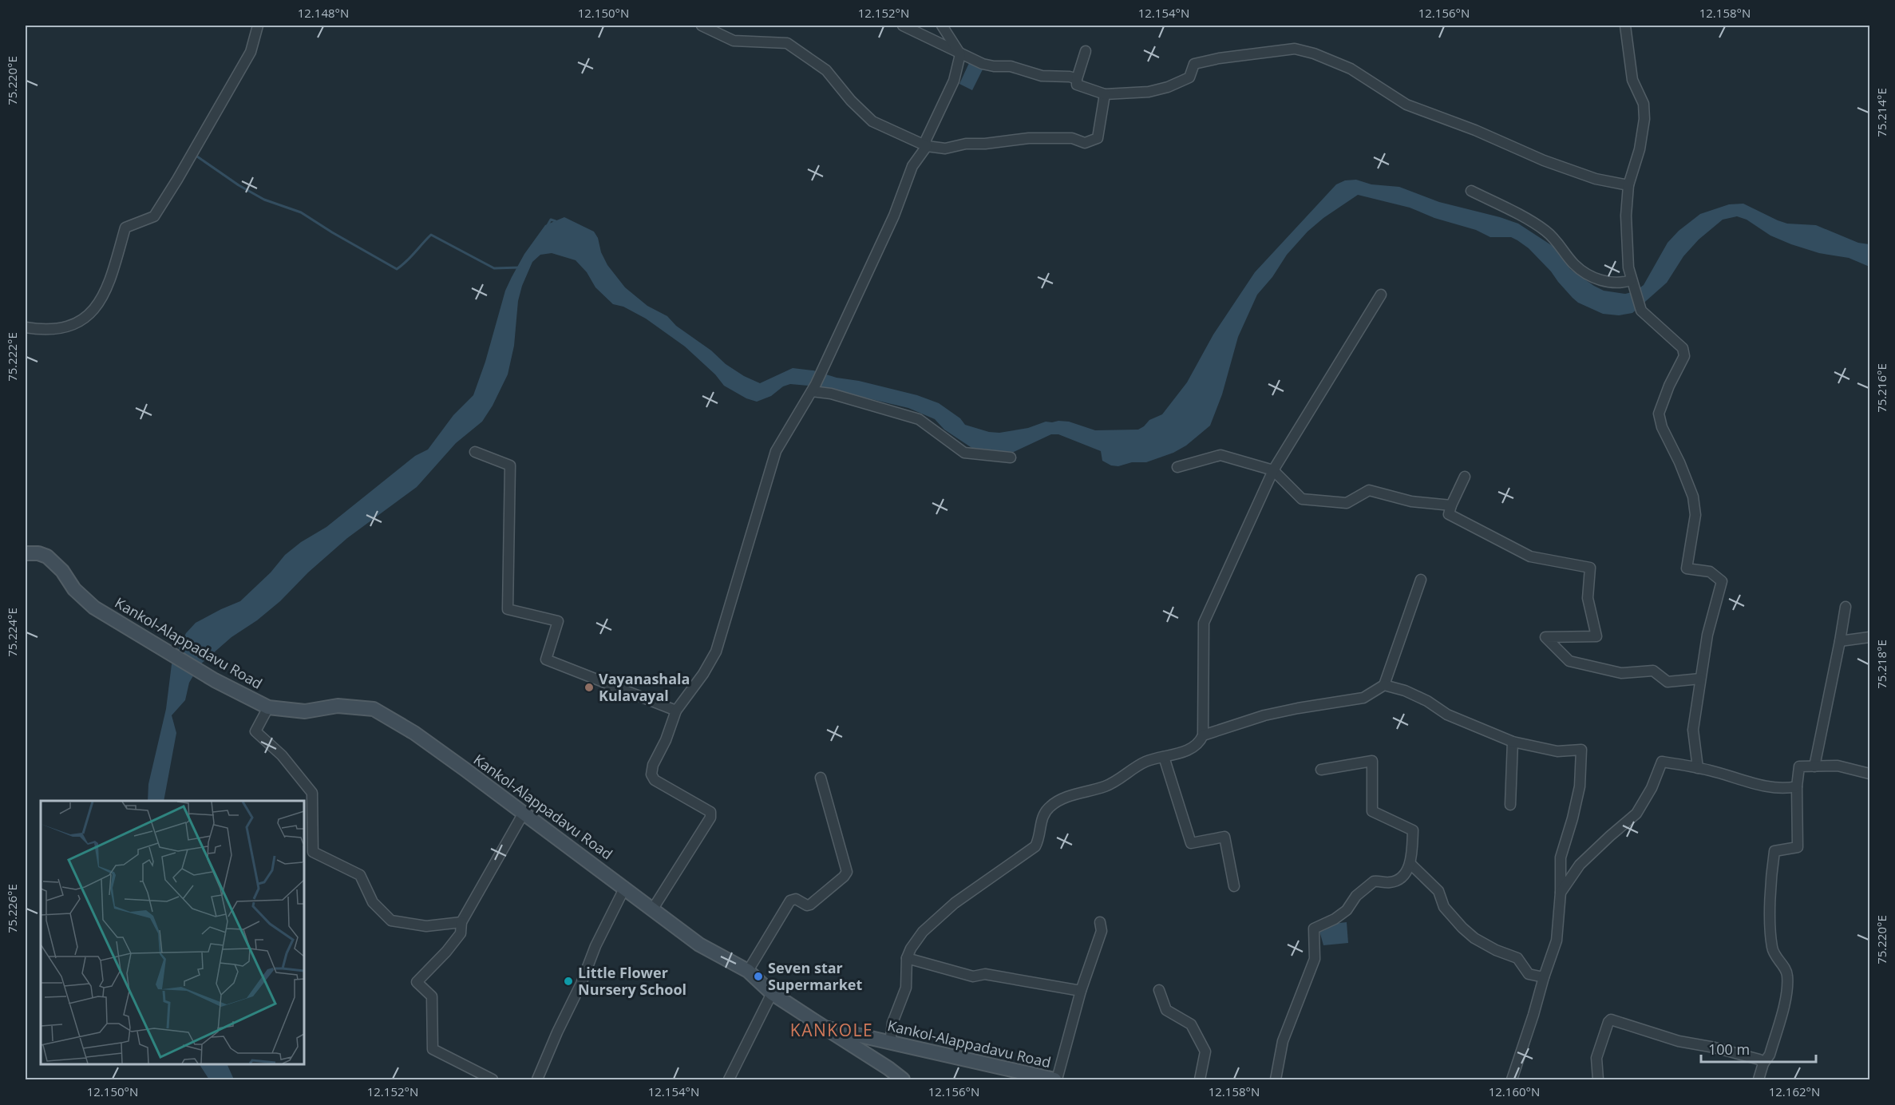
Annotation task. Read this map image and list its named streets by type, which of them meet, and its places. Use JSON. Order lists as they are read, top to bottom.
{
  "streets": {
    "main road": ["Kankol-Alappadavu Road"]
  },
  "districts": ["KANKOLE"],
  "places": ["Vayanashala Kulavayal", "Seven star Supermarket", "Little Flower Nursery School"],
  "scale_bar": "100 m",
  "coordinates": [
    "12.148°N",
    "12.150°N",
    "12.152°N",
    "12.154°N",
    "12.156°N",
    "12.158°N",
    "75.220°E",
    "75.214°E",
    "75.222°E",
    "75.216°E",
    "75.224°E",
    "75.218°E",
    "75.226°E",
    "12.160°N",
    "12.162°N"
  ]
}
